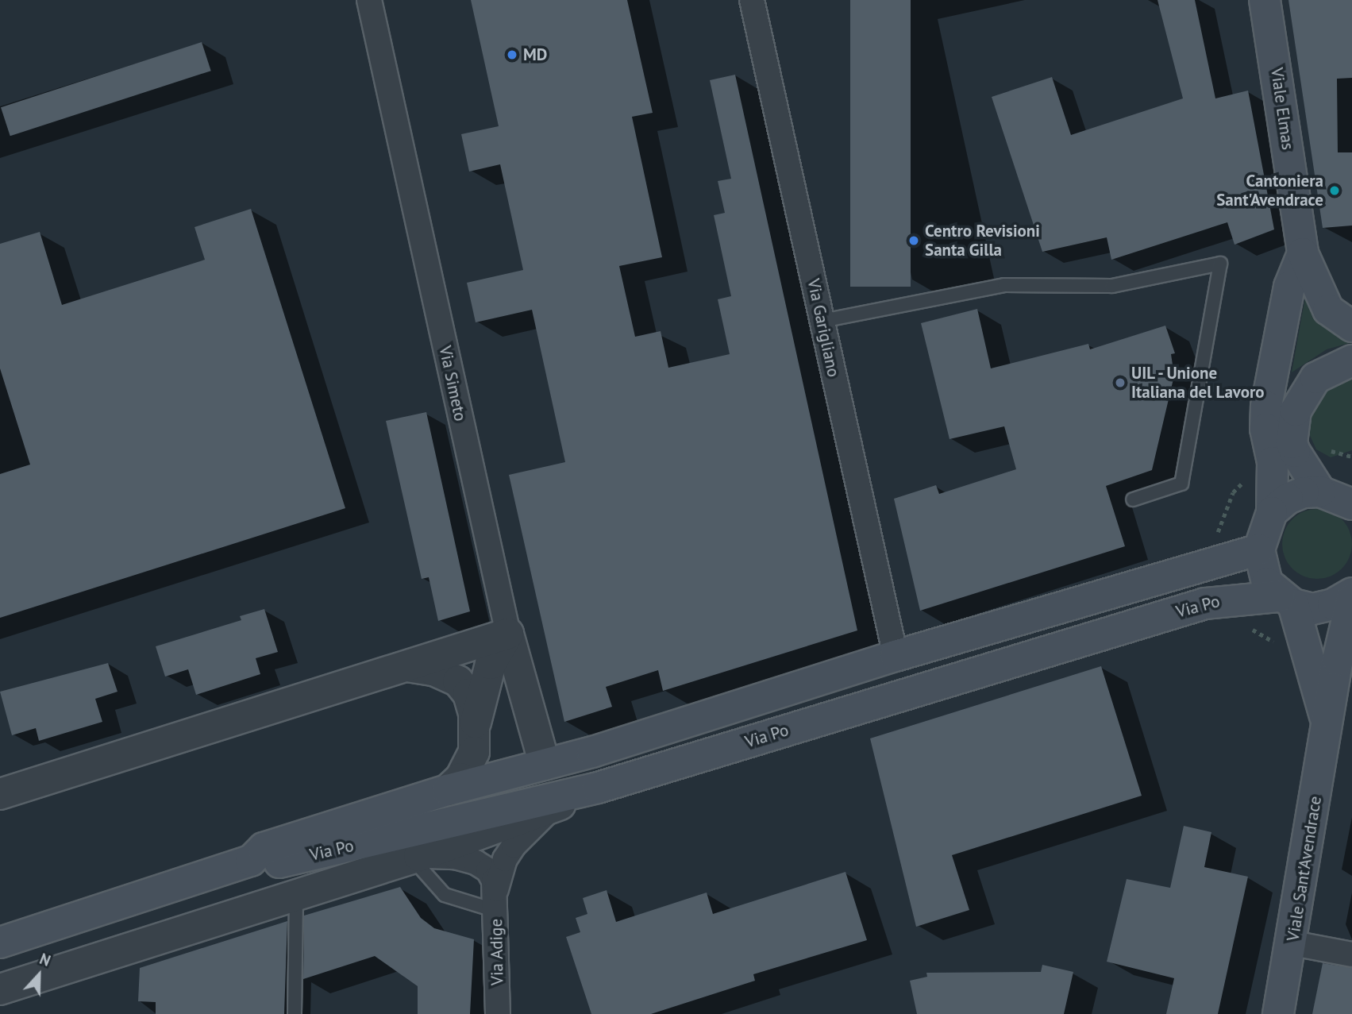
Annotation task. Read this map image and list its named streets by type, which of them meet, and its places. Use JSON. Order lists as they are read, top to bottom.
{
  "streets": {
    "main road": ["Viale Elmas", "Via Po", "Viale Sant'Avendrace"],
    "street": ["Via Garigliano", "Via Simeto", "Via Adige"]
  },
  "crossings": [
    ["Via Garigliano", "Via Po"],
    ["Via Simeto", "Via Po"],
    ["Via Po", "Viale Sant'Avendrace"]
  ],
  "places": [
    "MD",
    "Cantoniera Sant'Avendrace",
    "Centro Revisioni Santa Gilla",
    "UIL - Unione Italiana del Lavoro"
  ],
  "north": "top"
}
